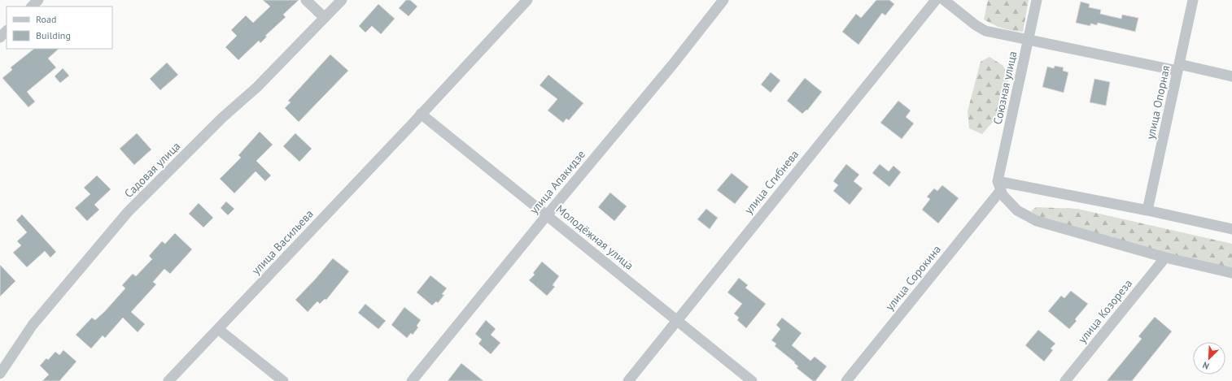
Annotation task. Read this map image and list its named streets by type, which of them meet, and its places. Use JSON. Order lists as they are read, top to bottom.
{
  "streets": {
    "street": [
      "Союзная улица",
      "улица Опорная",
      "Садовая улица",
      "улица Апакидзе",
      "улица Сгибнева",
      "Молодёжная улица",
      "улица Васильева",
      "улица Сорокина",
      "улица Козореза"
    ]
  },
  "crossings": [
    ["Союзная улица", "улица Сорокина"],
    ["улица Апакидзе", "Молодёжная улица"],
    ["улица Сгибнева", "Молодёжная улица"],
    ["Молодёжная улица", "улица Васильева"]
  ],
  "legend": ["Road", "Building"],
  "north": "bottom left"
}
